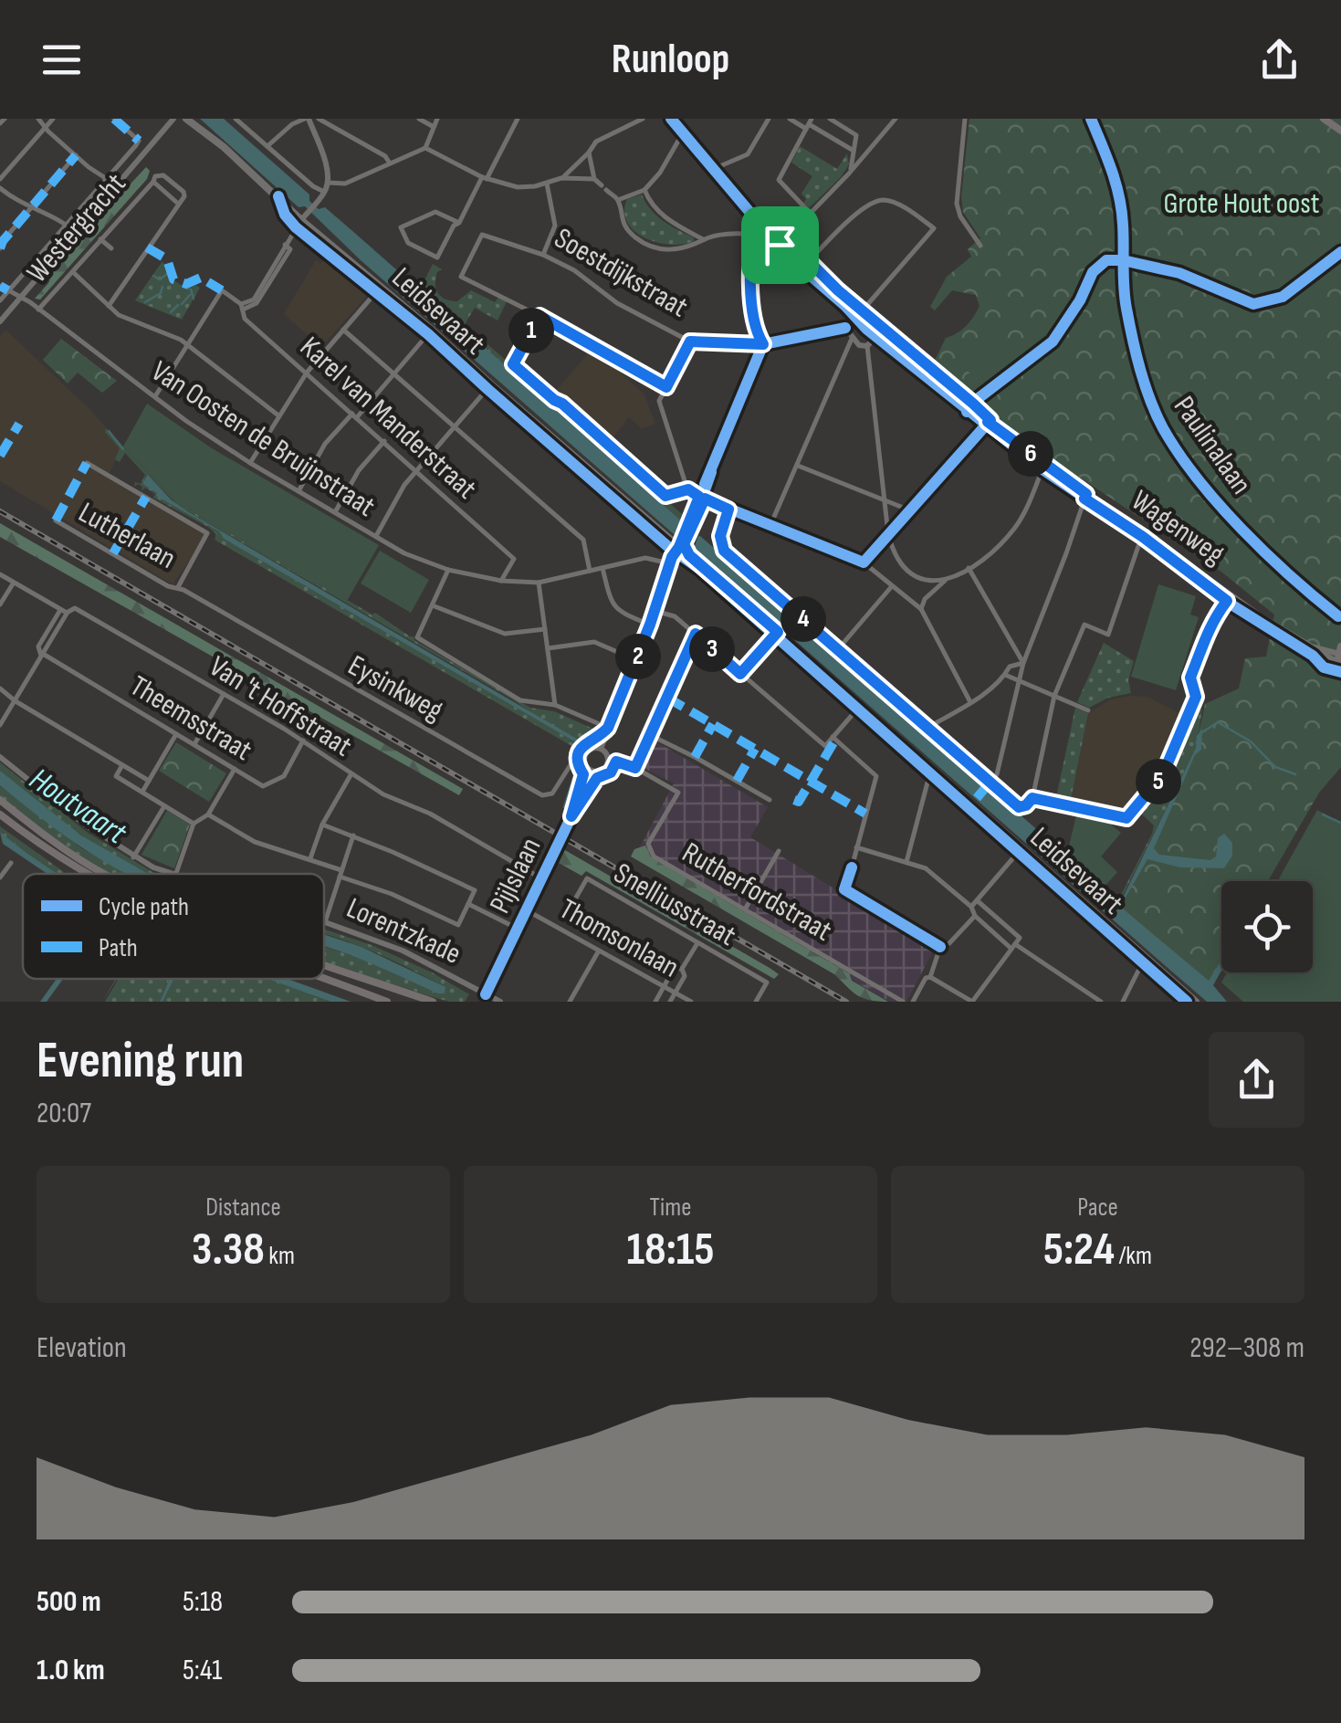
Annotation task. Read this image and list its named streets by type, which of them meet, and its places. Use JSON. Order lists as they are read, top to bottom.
{
  "streets": {
    "main road": ["Leidsevaart"],
    "street": [
      "Westergracht",
      "Soestdijkstraat",
      "Karel van Manderstraat",
      "Van Oosten de Bruijnstraat",
      "Wagenweg",
      "Lutherlaan",
      "Eysinkweg",
      "Van 't Hoffstraat",
      "Theemsstraat",
      "Pijlslaan",
      "Rutherfordstraat",
      "Snelliusstraat",
      "Lorentzkade",
      "Thomsonlaan"
    ],
    "cycle path": ["Paulinalaan"]
  },
  "crossings": [
    ["Westergracht", "Van Oosten de Bruijnstraat"],
    ["Karel van Manderstraat", "Van Oosten de Bruijnstraat"],
    ["Lutherlaan", "Eysinkweg"],
    ["Eysinkweg", "Pijlslaan"],
    ["Van 't Hoffstraat", "Theemsstraat"],
    ["Van 't Hoffstraat", "Pijlslaan"],
    ["Pijlslaan", "Lorentzkade"],
    ["Pijlslaan", "Thomsonlaan"]
  ],
  "water": ["Houtvaart"],
  "parks": ["Grote Hout oost"],
  "legend": ["Cycle path", "Path"],
  "page": {
    "header": "Runloop",
    "pins": [
      "1",
      "6",
      "4",
      "3",
      "2",
      "5"
    ],
    "heading": ["Evening run", "20:07"],
    "stats": [
      ["Distance", "3.38 km"],
      ["Time", "18:15"],
      ["Pace", "5:24 /km"]
    ],
    "chart": ["Elevation", "292–308 m"],
    "list": [
      {
        "name": "500 m",
        "note": "5:18"
      },
      {
        "name": "1.0 km",
        "note": "5:41"
      }
    ]
  }
}
